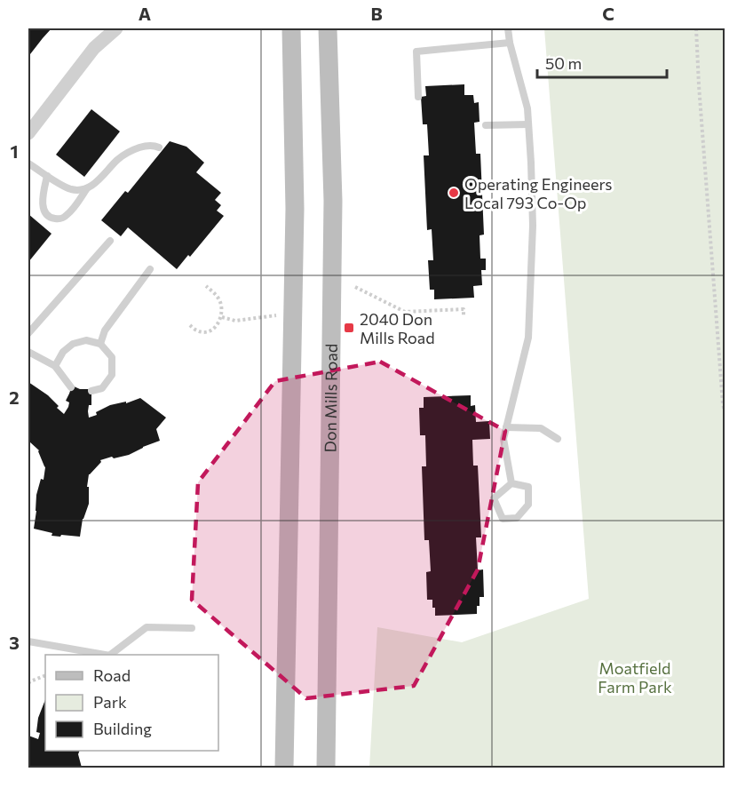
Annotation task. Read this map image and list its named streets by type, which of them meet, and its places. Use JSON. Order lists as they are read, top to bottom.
{
  "streets": {
    "main road": ["Don Mills Road"]
  },
  "parks": ["Moatfield Farm Park"],
  "places": {
    "other": ["Operating Engineers Local 793 Co-Op"],
    "transit": ["2040 Don Mills Road"]
  },
  "legend": ["Road", "Park", "Building"],
  "scale_bar": "50 m",
  "grid": {
    "columns": ["A", "B", "C"],
    "rows": ["1", "2", "3"]
  }
}
